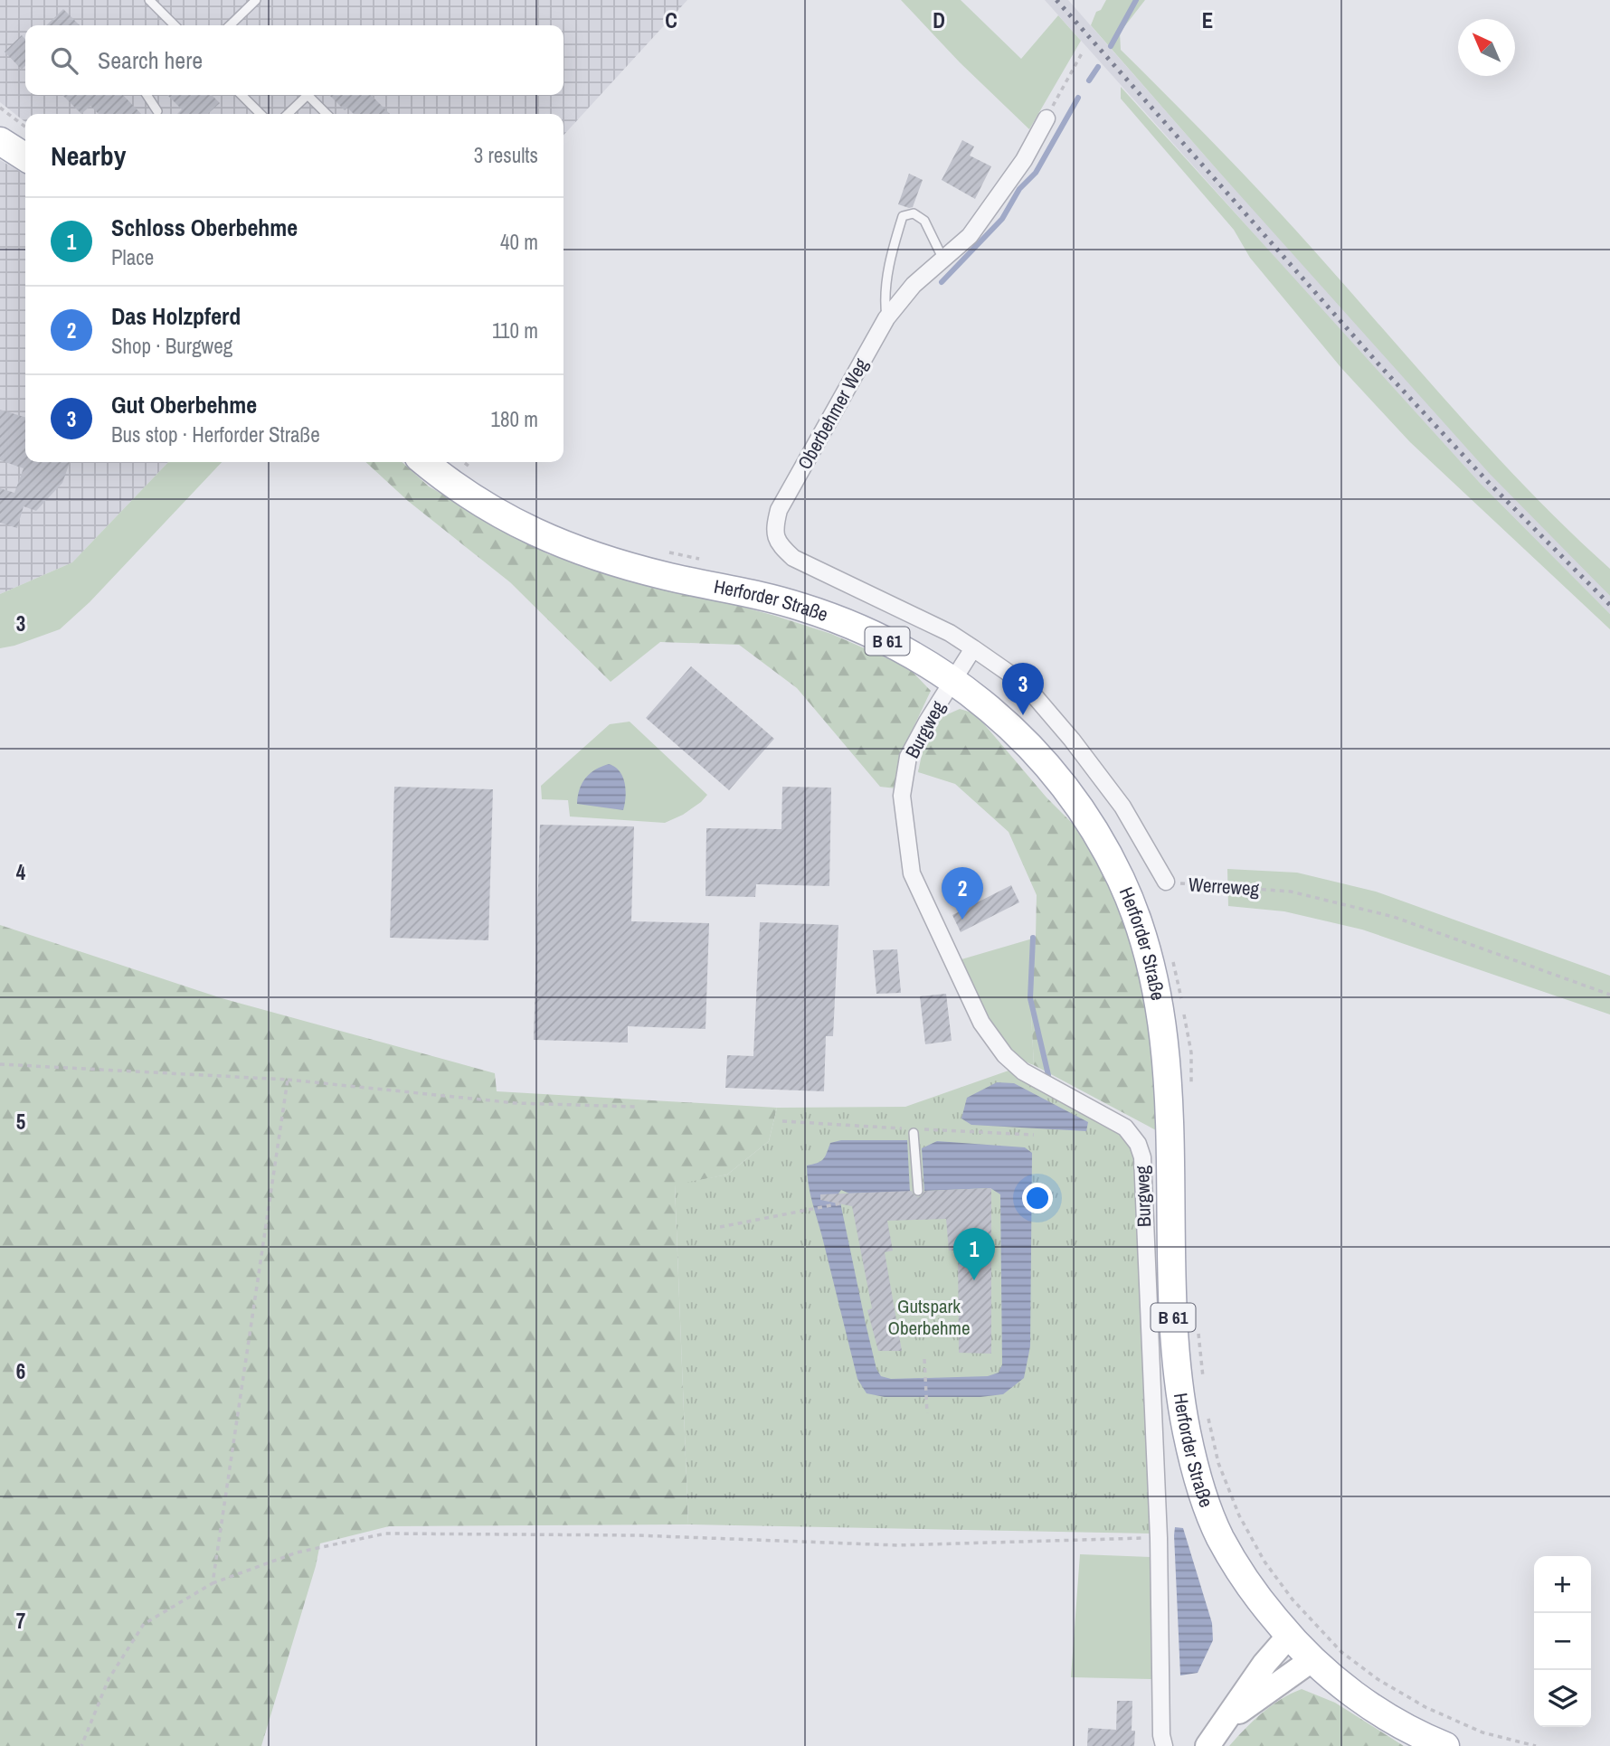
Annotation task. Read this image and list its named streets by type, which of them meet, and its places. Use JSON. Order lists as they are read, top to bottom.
{
  "streets": {
    "main road": ["Herforder Straße", "B 61"],
    "street": ["Oberbehmer Weg", "Burgweg", "Werreweg"]
  },
  "crossings": [
    ["Oberbehmer Weg", "Werreweg"],
    ["Herforder Straße", "Burgweg"]
  ],
  "parks": ["Gutspark Oberbehme"],
  "north": "top left",
  "page": {
    "search": "Search here",
    "heading": ["Nearby", "3 results"],
    "list": [
      {
        "mark": "1",
        "name": "Schloss Oberbehme",
        "note": "Place",
        "value": "40 m"
      },
      {
        "mark": "2",
        "name": "Das Holzpferd",
        "note": "Shop · Burgweg",
        "value": "110 m"
      },
      {
        "mark": "3",
        "name": "Gut Oberbehme",
        "note": "Bus stop · Herforder Straße",
        "value": "180 m"
      }
    ],
    "pins": ["3", "2", "1"],
    "map_buttons": ["+", "−"]
  },
  "grid": {
    "columns": ["C", "D", "E"],
    "rows": [
      "3",
      "4",
      "5",
      "6",
      "7"
    ]
  }
}
